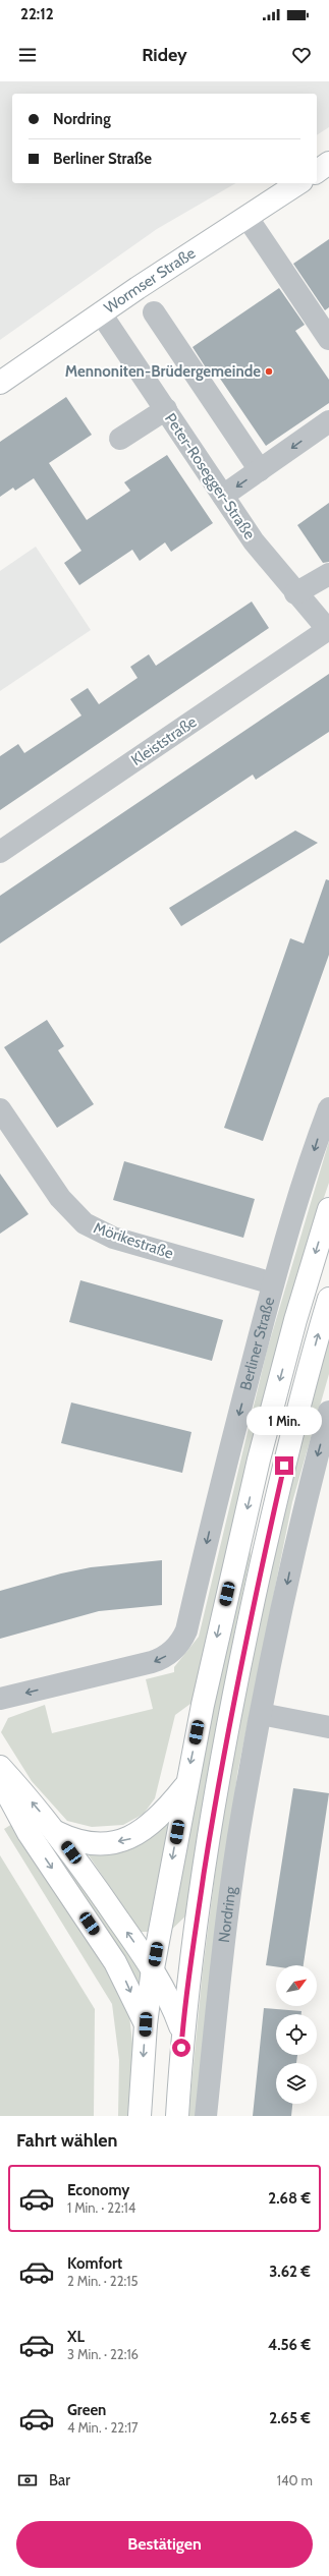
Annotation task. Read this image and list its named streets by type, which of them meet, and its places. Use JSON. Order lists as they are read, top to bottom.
{
  "streets": {
    "main road": ["Wormser Straße", "Berliner Straße", "Nordring"],
    "street": ["Peter-Rosegger-Straße", "Kleiststraße", "Mörikestraße"]
  },
  "crossings": [
    ["Wormser Straße", "Peter-Rosegger-Straße"],
    ["Peter-Rosegger-Straße", "Kleiststraße"],
    ["Mörikestraße", "Berliner Straße"]
  ],
  "one_way": ["Berliner Straße"],
  "places": ["Mennoniten-Brüdergemeinde"],
  "north": "top right",
  "page": {
    "status": "22:12",
    "header": "Ridey",
    "banner": ["Nordring", "Berliner Straße"],
    "bubble": "1 Min.",
    "heading": "Fahrt wählen",
    "list": [
      {
        "name": "Economy",
        "note": "1 Min. · 22:14",
        "value": "2.68 €"
      },
      {
        "name": "Komfort",
        "note": "2 Min. · 22:15",
        "value": "3.62 €"
      },
      {
        "name": "XL",
        "note": "3 Min. · 22:16",
        "value": "4.56 €"
      },
      {
        "name": "Green",
        "note": "4 Min. · 22:17",
        "value": "2.65 €"
      }
    ],
    "pay": ["Bar", "140 m"],
    "buttons": "Bestätigen"
  }
}
